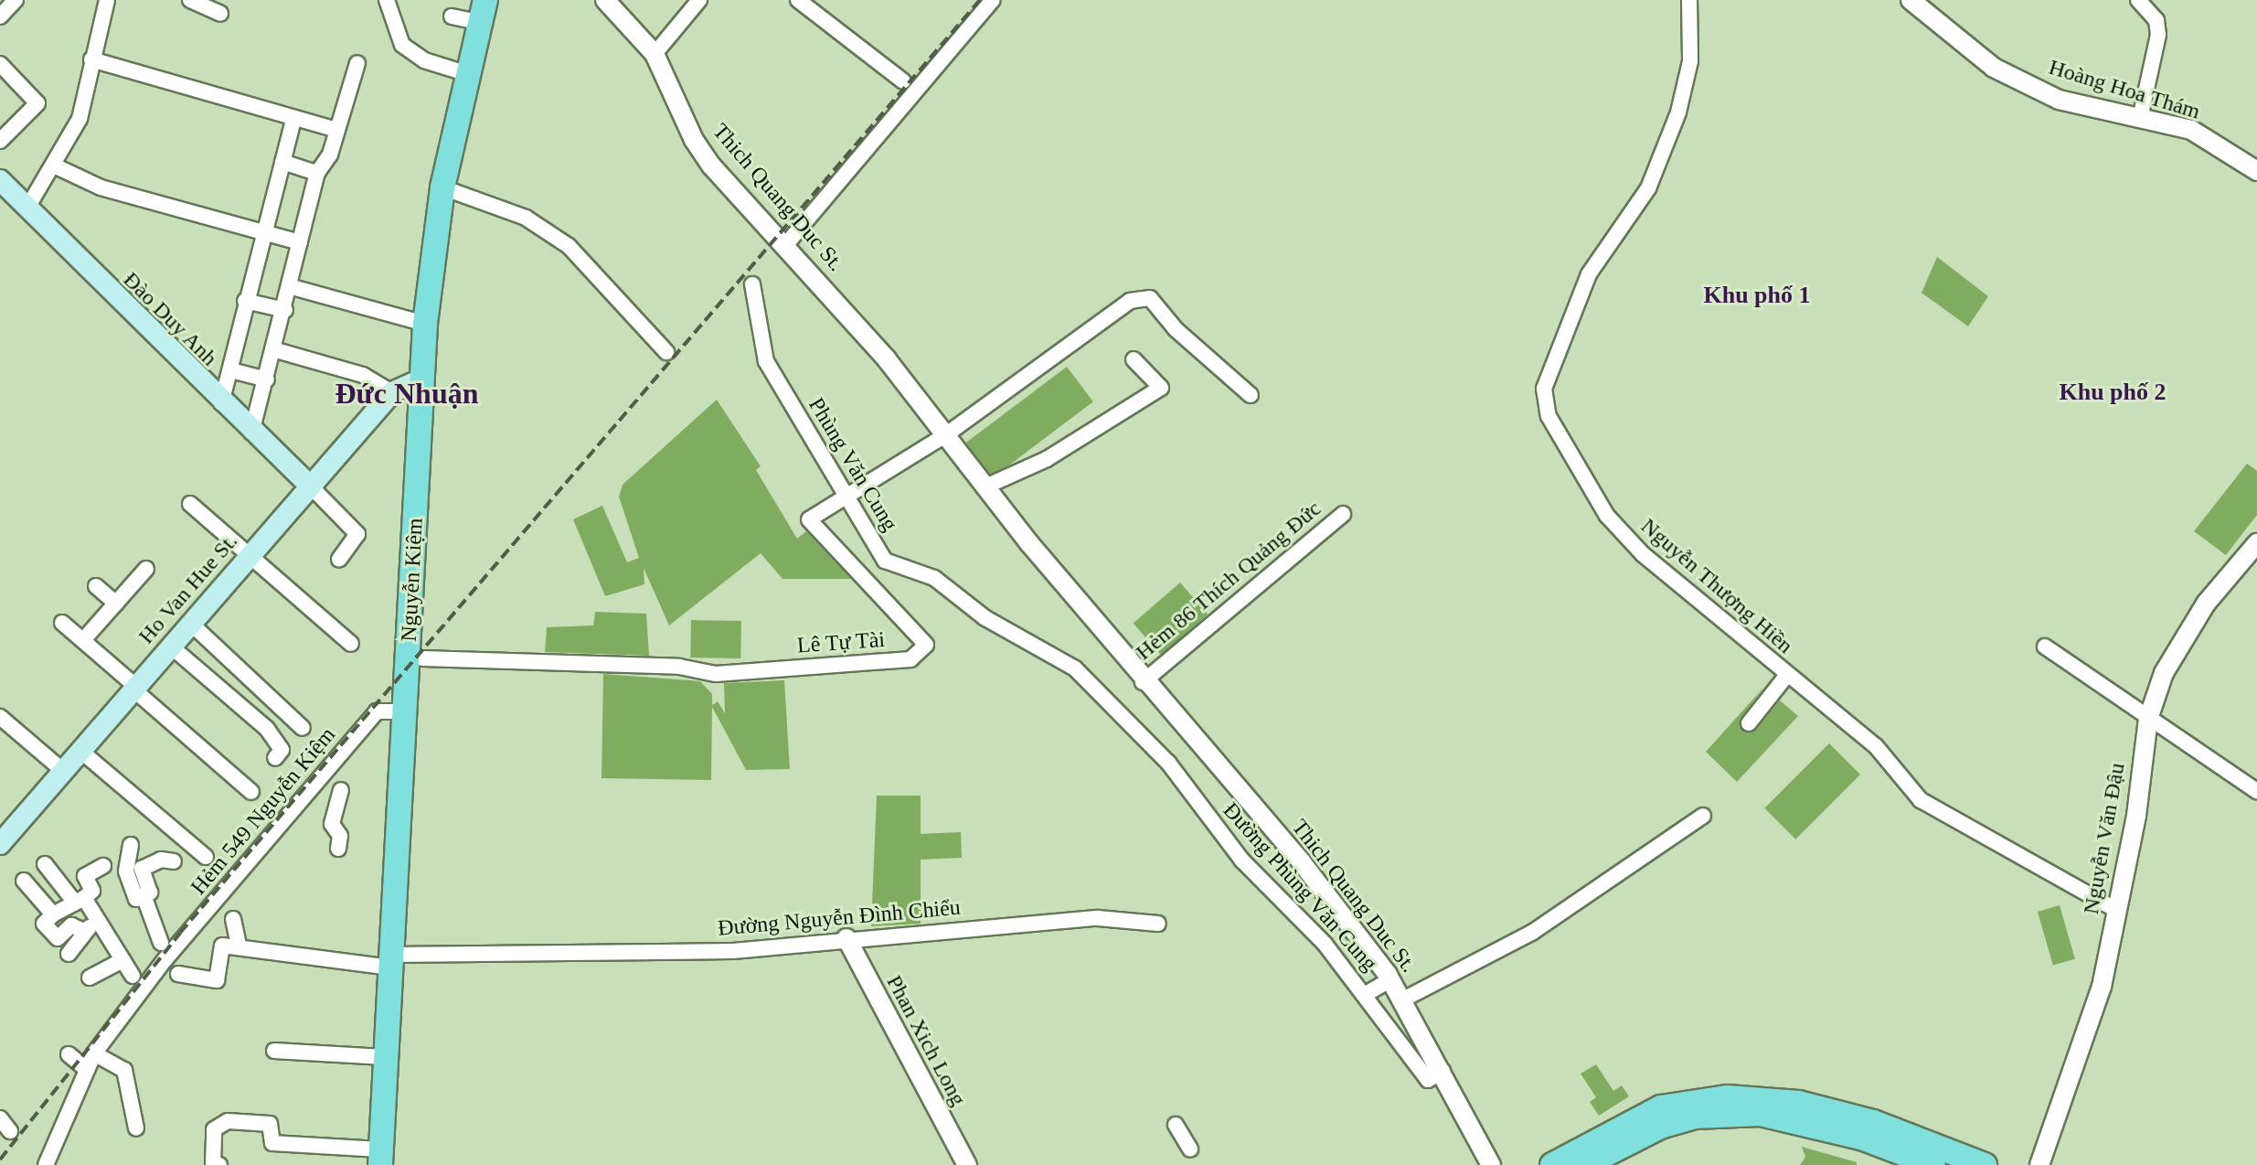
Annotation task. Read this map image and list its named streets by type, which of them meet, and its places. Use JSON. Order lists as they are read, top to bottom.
{
  "streets": {
    "main road": ["Đào Duy Anh", "Nguyễn Kiệm", "Ho Van Hue St."],
    "street": [
      "Hoàng Hoa Thám",
      "Thich Quang Duc St.",
      "Phùng Văn Cung",
      "Hẻm 86 Thích Quảng Đức",
      "Nguyễn Thượng Hiền",
      "Lê Tự Tài",
      "Hẻm 549 Nguyễn Kiệm",
      "Nguyễn Văn Đậu",
      "Đường Phùng Văn Cung",
      "Đường Nguyễn Đình Chiểu",
      "Phan Xich Long"
    ]
  },
  "crossings": [
    ["Thich Quang Duc St.", "Hẻm 86 Thích Quảng Đức"],
    ["Thich Quang Duc St.", "Lê Tự Tài"],
    ["Thich Quang Duc St.", "Đường Phùng Văn Cung"],
    ["Đào Duy Anh", "Ho Van Hue St."],
    ["Phùng Văn Cung", "Lê Tự Tài"],
    ["Phùng Văn Cung", "Đường Phùng Văn Cung"],
    ["Nguyễn Kiệm", "Ho Van Hue St."],
    ["Nguyễn Kiệm", "Hẻm 549 Nguyễn Kiệm"],
    ["Nguyễn Kiệm", "Đường Nguyễn Đình Chiểu"],
    ["Nguyễn Thượng Hiền", "Nguyễn Văn Đậu"],
    ["Đường Nguyễn Đình Chiểu", "Phan Xich Long"]
  ],
  "districts": ["Khu phố 1", "Khu phố 2", "Đức Nhuận"]
}
